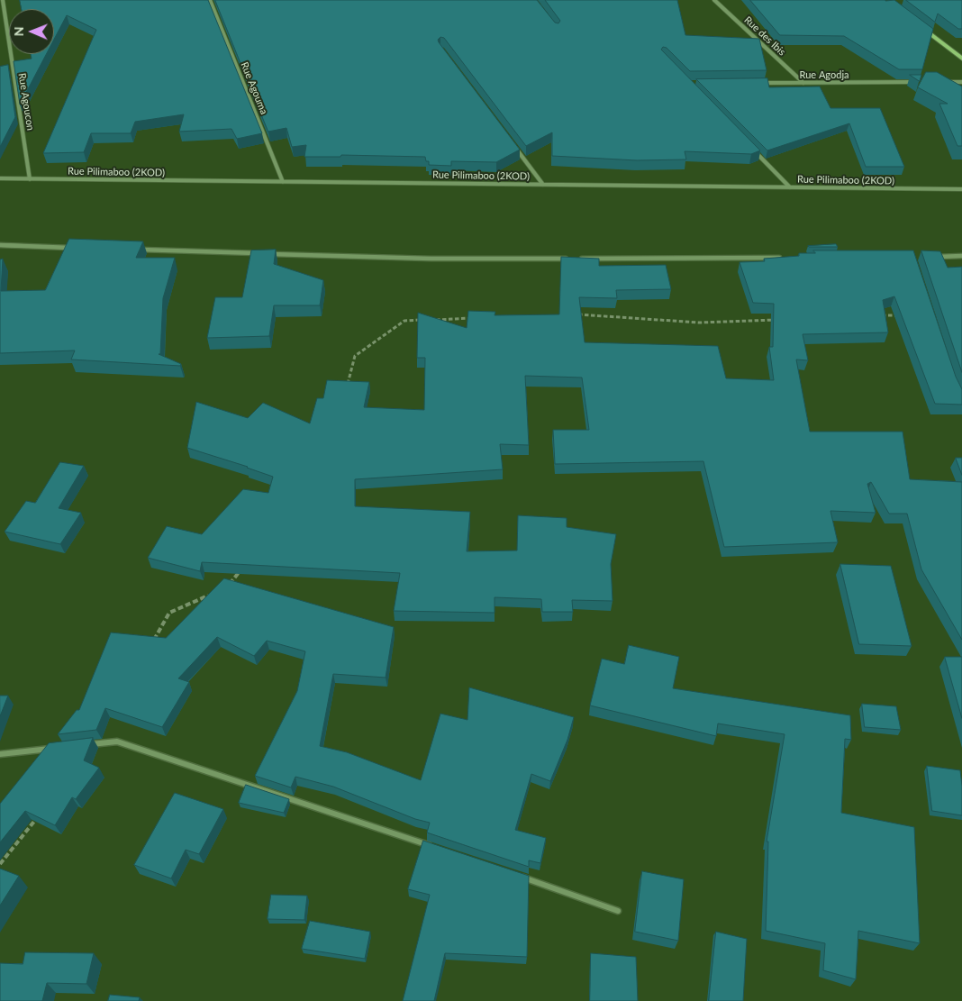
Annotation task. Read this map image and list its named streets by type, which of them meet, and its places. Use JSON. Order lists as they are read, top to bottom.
{
  "streets": {
    "street": [
      "Rue des Ibis",
      "Rue Agodja",
      "Rue Agouma",
      "Rue Agoucon",
      "Rue Pilimaboo (2KOD)"
    ]
  },
  "crossings": [
    ["Rue des Ibis", "Rue Agodja"],
    ["Rue Agouma", "Rue Pilimaboo (2KOD)"],
    ["Rue Agoucon", "Rue Pilimaboo (2KOD)"]
  ],
  "north": "left"
}
